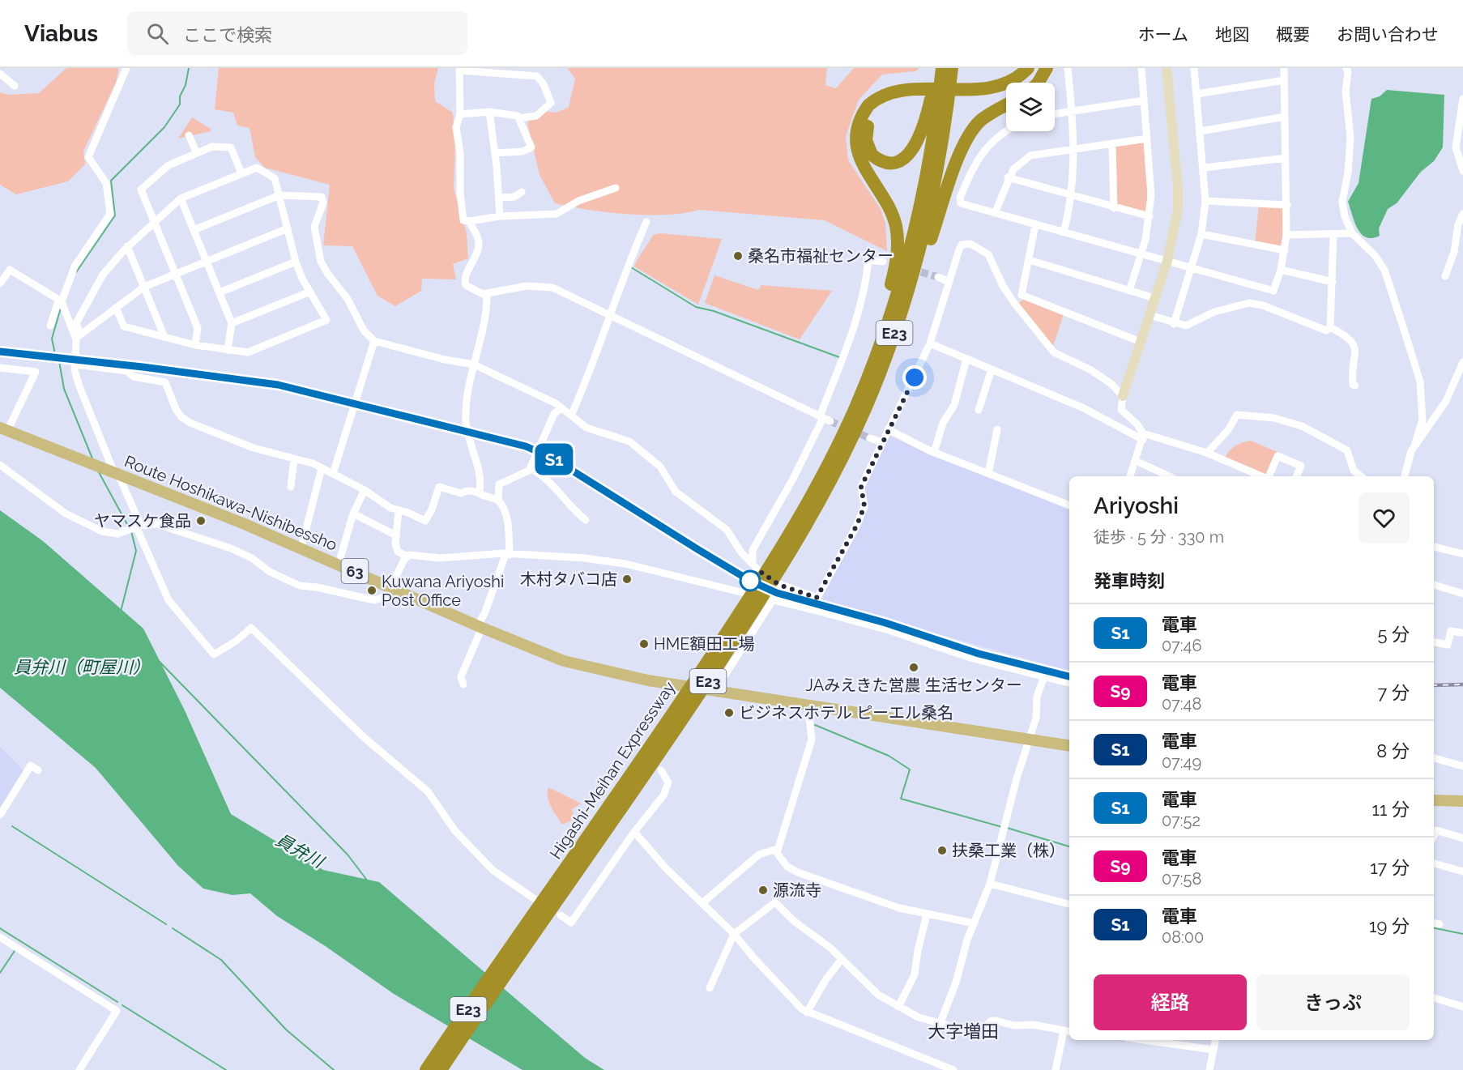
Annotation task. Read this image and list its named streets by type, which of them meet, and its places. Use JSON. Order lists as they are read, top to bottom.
{
  "streets": {
    "highway": ["E23", "Higashi-Meihan Expressway"],
    "main road": ["Route Hoshikawa-Nishibessho", "63"]
  },
  "districts": ["大字増田"],
  "water": ["員弁川（町屋川）", "員弁川"],
  "places": [
    "桑名市福祉センター",
    "ヤマスケ食品",
    "木村タバコ店",
    "Kuwana Ariyoshi Post Office",
    "HME額田工場",
    "JAみえきた営農 生活センター",
    "ビジネスホテル ピーエル桑名",
    "扶桑工業（株）",
    "源流寺"
  ],
  "page": {
    "header": "Viabus",
    "search": "ここで検索",
    "nav": [
      "ホーム",
      "地図",
      "概要",
      "お問い合わせ"
    ],
    "on_map": "S1",
    "heading": [
      ["Ariyoshi", "徒歩 · 5 分 · 330 m"],
      "発車時刻"
    ],
    "list": [
      {
        "mark": "S1",
        "name": "電車",
        "note": "07:46",
        "value": "5 分"
      },
      {
        "mark": "S9",
        "name": "電車",
        "note": "07:48",
        "value": "7 分"
      },
      {
        "mark": "S1",
        "name": "電車",
        "note": "07:49",
        "value": "8 分"
      },
      {
        "mark": "S1",
        "name": "電車",
        "note": "07:52",
        "value": "11 分"
      },
      {
        "mark": "S9",
        "name": "電車",
        "note": "07:58",
        "value": "17 分"
      },
      {
        "mark": "S1",
        "name": "電車",
        "note": "08:00",
        "value": "19 分"
      }
    ],
    "buttons": ["経路", "きっぷ"]
  }
}
